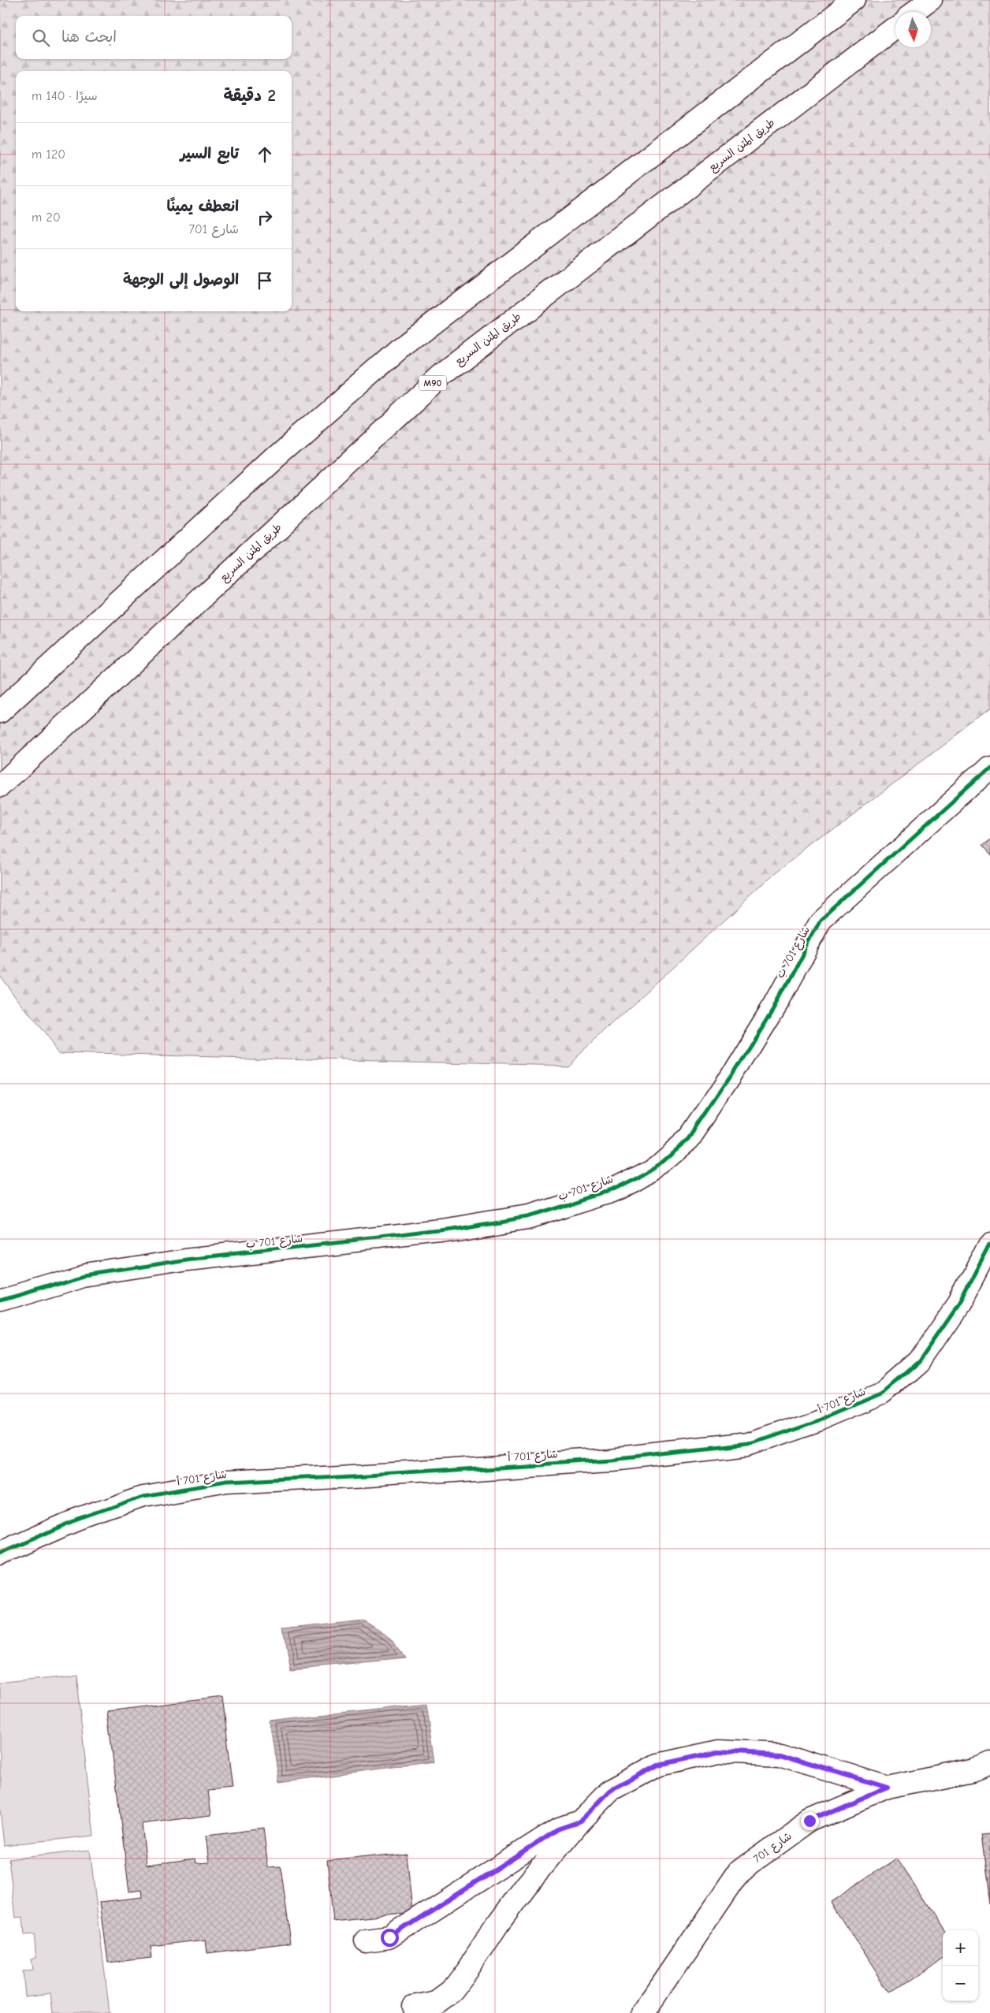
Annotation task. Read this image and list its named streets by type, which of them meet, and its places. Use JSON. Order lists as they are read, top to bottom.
{
  "streets": {
    "main road": [
      "طريق المتن السريع",
      "M90",
      "شارع 701 ب",
      "شارع 701 أ",
      "شارع 701"
    ]
  },
  "north": "bottom",
  "page": {
    "search": "ابحث هنا",
    "heading": ["2 دقيقة", "سيرًا · 140 m"],
    "list": [
      ["تابع السير", "120 m"],
      ["انعطف يمينًا", "شارع 701", "20 m"],
      "الوصول إلى الوجهة"
    ],
    "map_buttons": ["+", "−"]
  }
}
